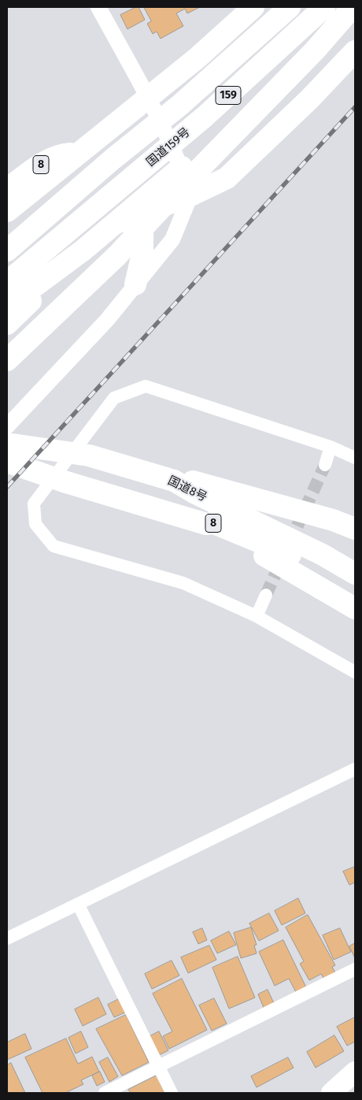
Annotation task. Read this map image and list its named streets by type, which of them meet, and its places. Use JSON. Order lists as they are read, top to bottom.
{
  "streets": {
    "highway": [
      "159",
      "国道159号",
      "8",
      "国道8号"
    ]
  },
  "crossings": [
    ["8", "国道8号"]
  ]
}
